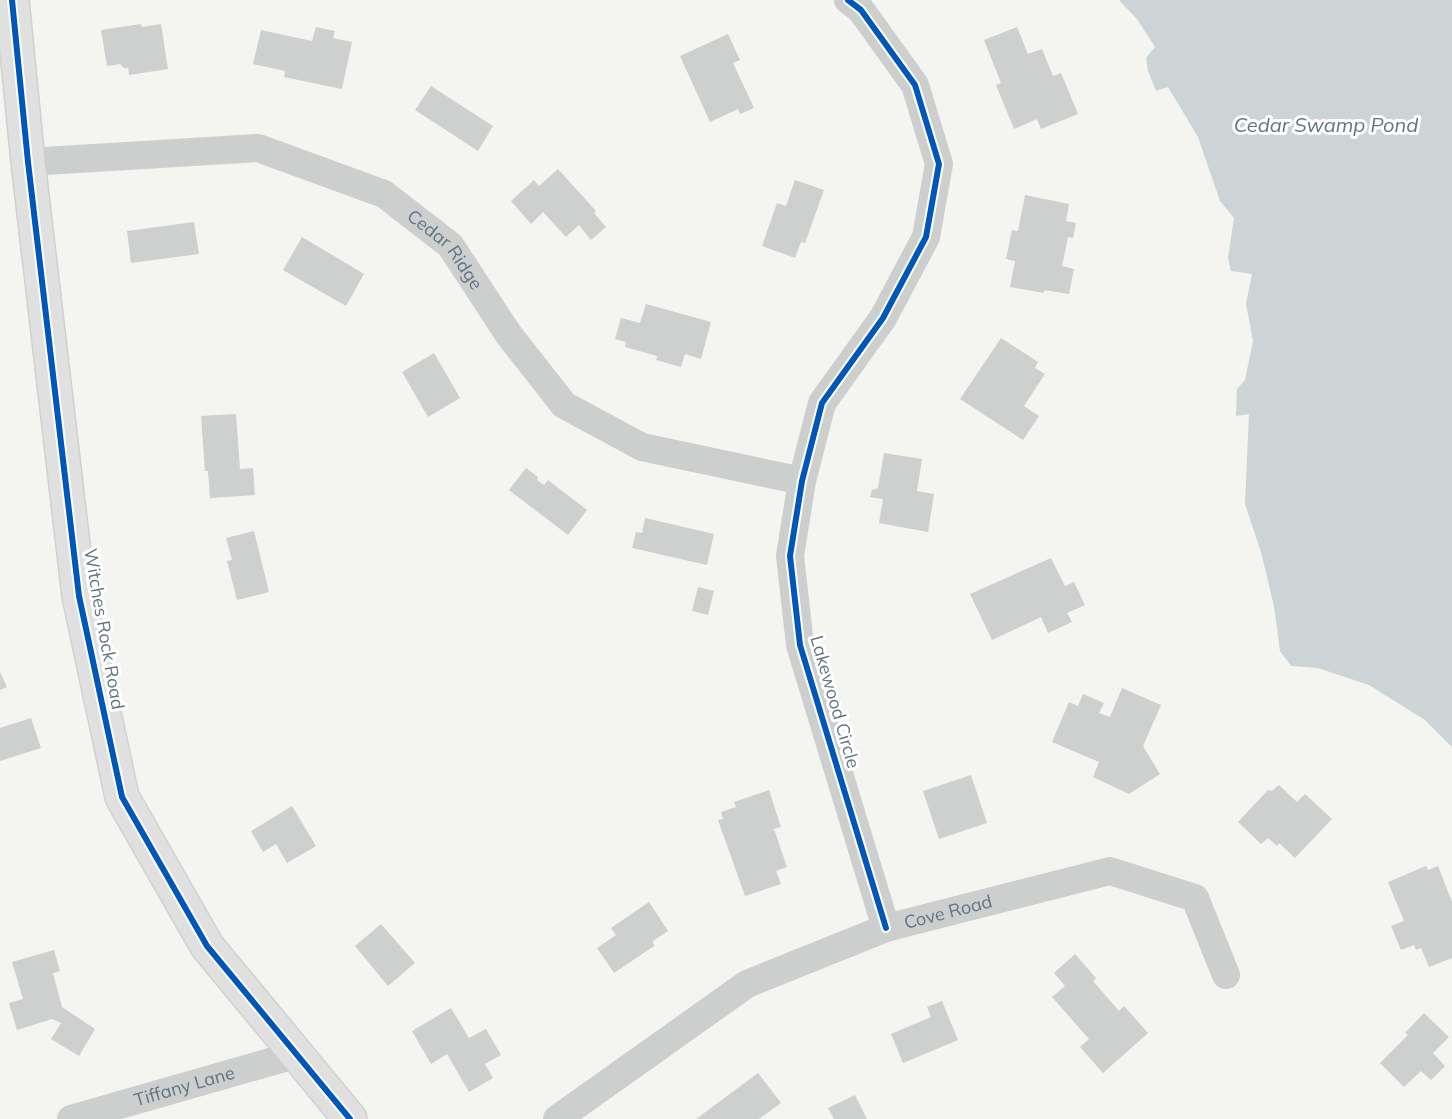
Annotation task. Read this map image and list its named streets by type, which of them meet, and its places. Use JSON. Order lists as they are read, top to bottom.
{
  "streets": {
    "street": [
      "Cedar Ridge",
      "Witches Rock Road",
      "Lakewood Circle",
      "Cove Road",
      "Tiffany Lane"
    ]
  },
  "crossings": [
    ["Cedar Ridge", "Witches Rock Road"],
    ["Cedar Ridge", "Lakewood Circle"],
    ["Witches Rock Road", "Tiffany Lane"],
    ["Lakewood Circle", "Cove Road"]
  ],
  "water": ["Cedar Swamp Pond"]
}
